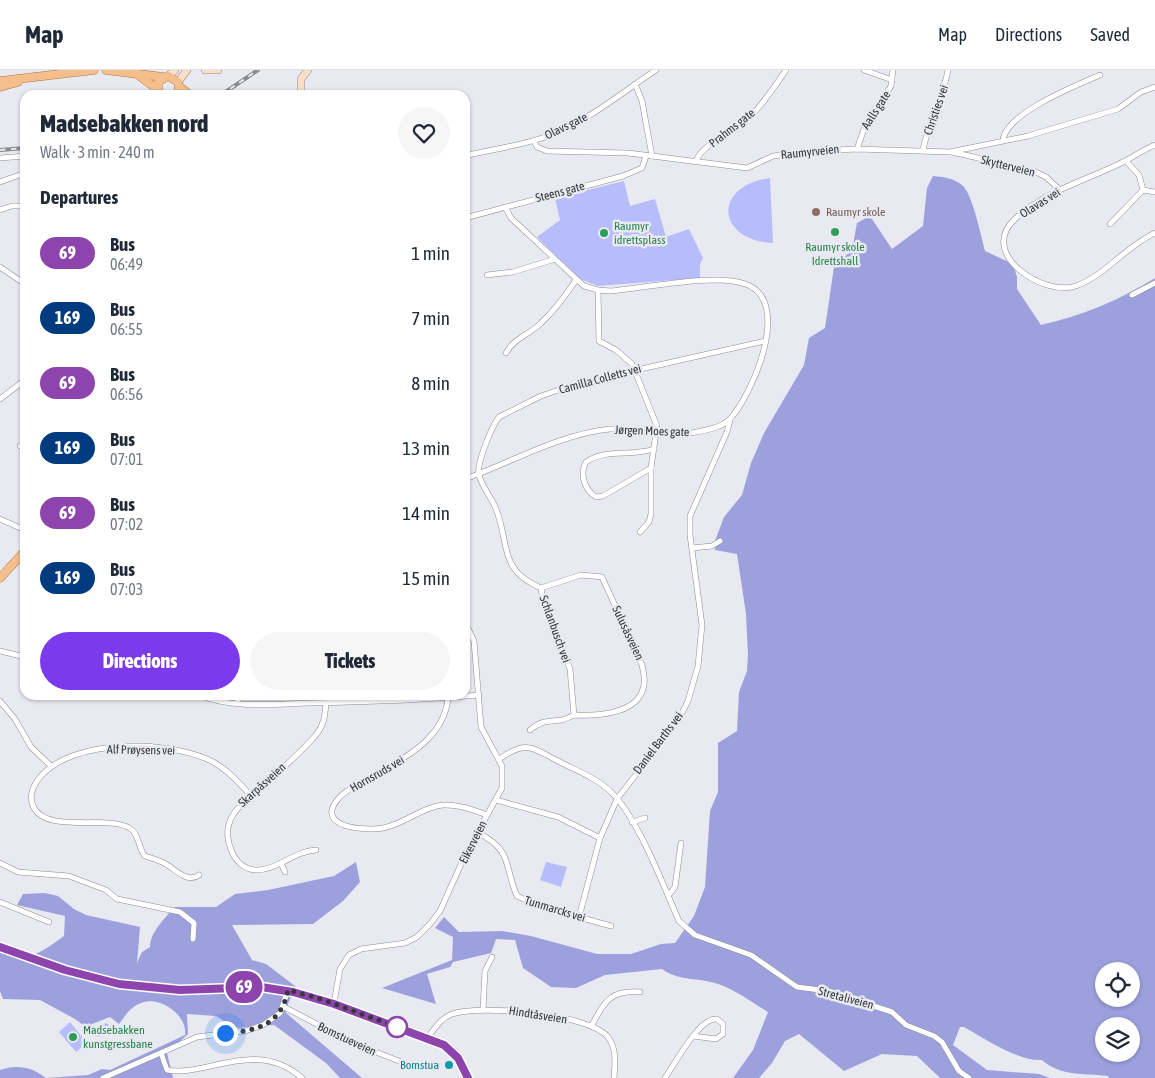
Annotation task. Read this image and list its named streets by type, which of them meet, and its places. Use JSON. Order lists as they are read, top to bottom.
{
  "streets": {
    "street": [
      "Aalls gate",
      "Christies vei",
      "Olavs gate",
      "Prahms gate",
      "Raumyrveien",
      "Skytterveien",
      "Steens gate",
      "Olavas vei",
      "Camilla Colletts vei",
      "Jørgen Moes gate",
      "Schlanbusch vei",
      "Sulusåsveien",
      "Daniel Barths vei",
      "Alf Prøysens vei",
      "Hornsruds vei",
      "Skarpåsveien",
      "Eikerveien",
      "Tunmarcks vei",
      "Stretaliveien",
      "Hindtåsveien",
      "Bomstueveien"
    ]
  },
  "crossings": [
    ["Aalls gate", "Raumyrveien"],
    ["Christies vei", "Raumyrveien"],
    ["Olavs gate", "Raumyrveien"],
    ["Prahms gate", "Raumyrveien"],
    ["Raumyrveien", "Skytterveien"],
    ["Raumyrveien", "Steens gate"],
    ["Skytterveien", "Olavas vei"],
    ["Camilla Colletts vei", "Jørgen Moes gate"],
    ["Camilla Colletts vei", "Schlanbusch vei"],
    ["Jørgen Moes gate", "Schlanbusch vei"],
    ["Jørgen Moes gate", "Daniel Barths vei"],
    ["Schlanbusch vei", "Sulusåsveien"],
    ["Daniel Barths vei", "Tunmarcks vei"],
    ["Daniel Barths vei", "Stretaliveien"],
    ["Alf Prøysens vei", "Skarpåsveien"],
    ["Hornsruds vei", "Eikerveien"],
    ["Eikerveien", "Tunmarcks vei"],
    ["Eikerveien", "Stretaliveien"]
  ],
  "places": [
    "Raumyr skole",
    "Raumyr skole Idrettshall",
    "Raumyr idrettsplass",
    "Madsebakken kunstgressbane",
    "Bomstua"
  ],
  "lines": ["bus line 69"],
  "page": {
    "header": "Map",
    "nav": ["Map", "Directions", "Saved"],
    "on_map": "69",
    "heading": [
      ["Madsebakken nord", "Walk · 3 min · 240 m"],
      "Departures"
    ],
    "list": [
      {
        "mark": "69",
        "name": "Bus",
        "note": "06:49",
        "value": "1 min"
      },
      {
        "mark": "169",
        "name": "Bus",
        "note": "06:55",
        "value": "7 min"
      },
      {
        "mark": "69",
        "name": "Bus",
        "note": "06:56",
        "value": "8 min"
      },
      {
        "mark": "169",
        "name": "Bus",
        "note": "07:01",
        "value": "13 min"
      },
      {
        "mark": "69",
        "name": "Bus",
        "note": "07:02",
        "value": "14 min"
      },
      {
        "mark": "169",
        "name": "Bus",
        "note": "07:03",
        "value": "15 min"
      }
    ],
    "buttons": ["Directions", "Tickets"]
  }
}
